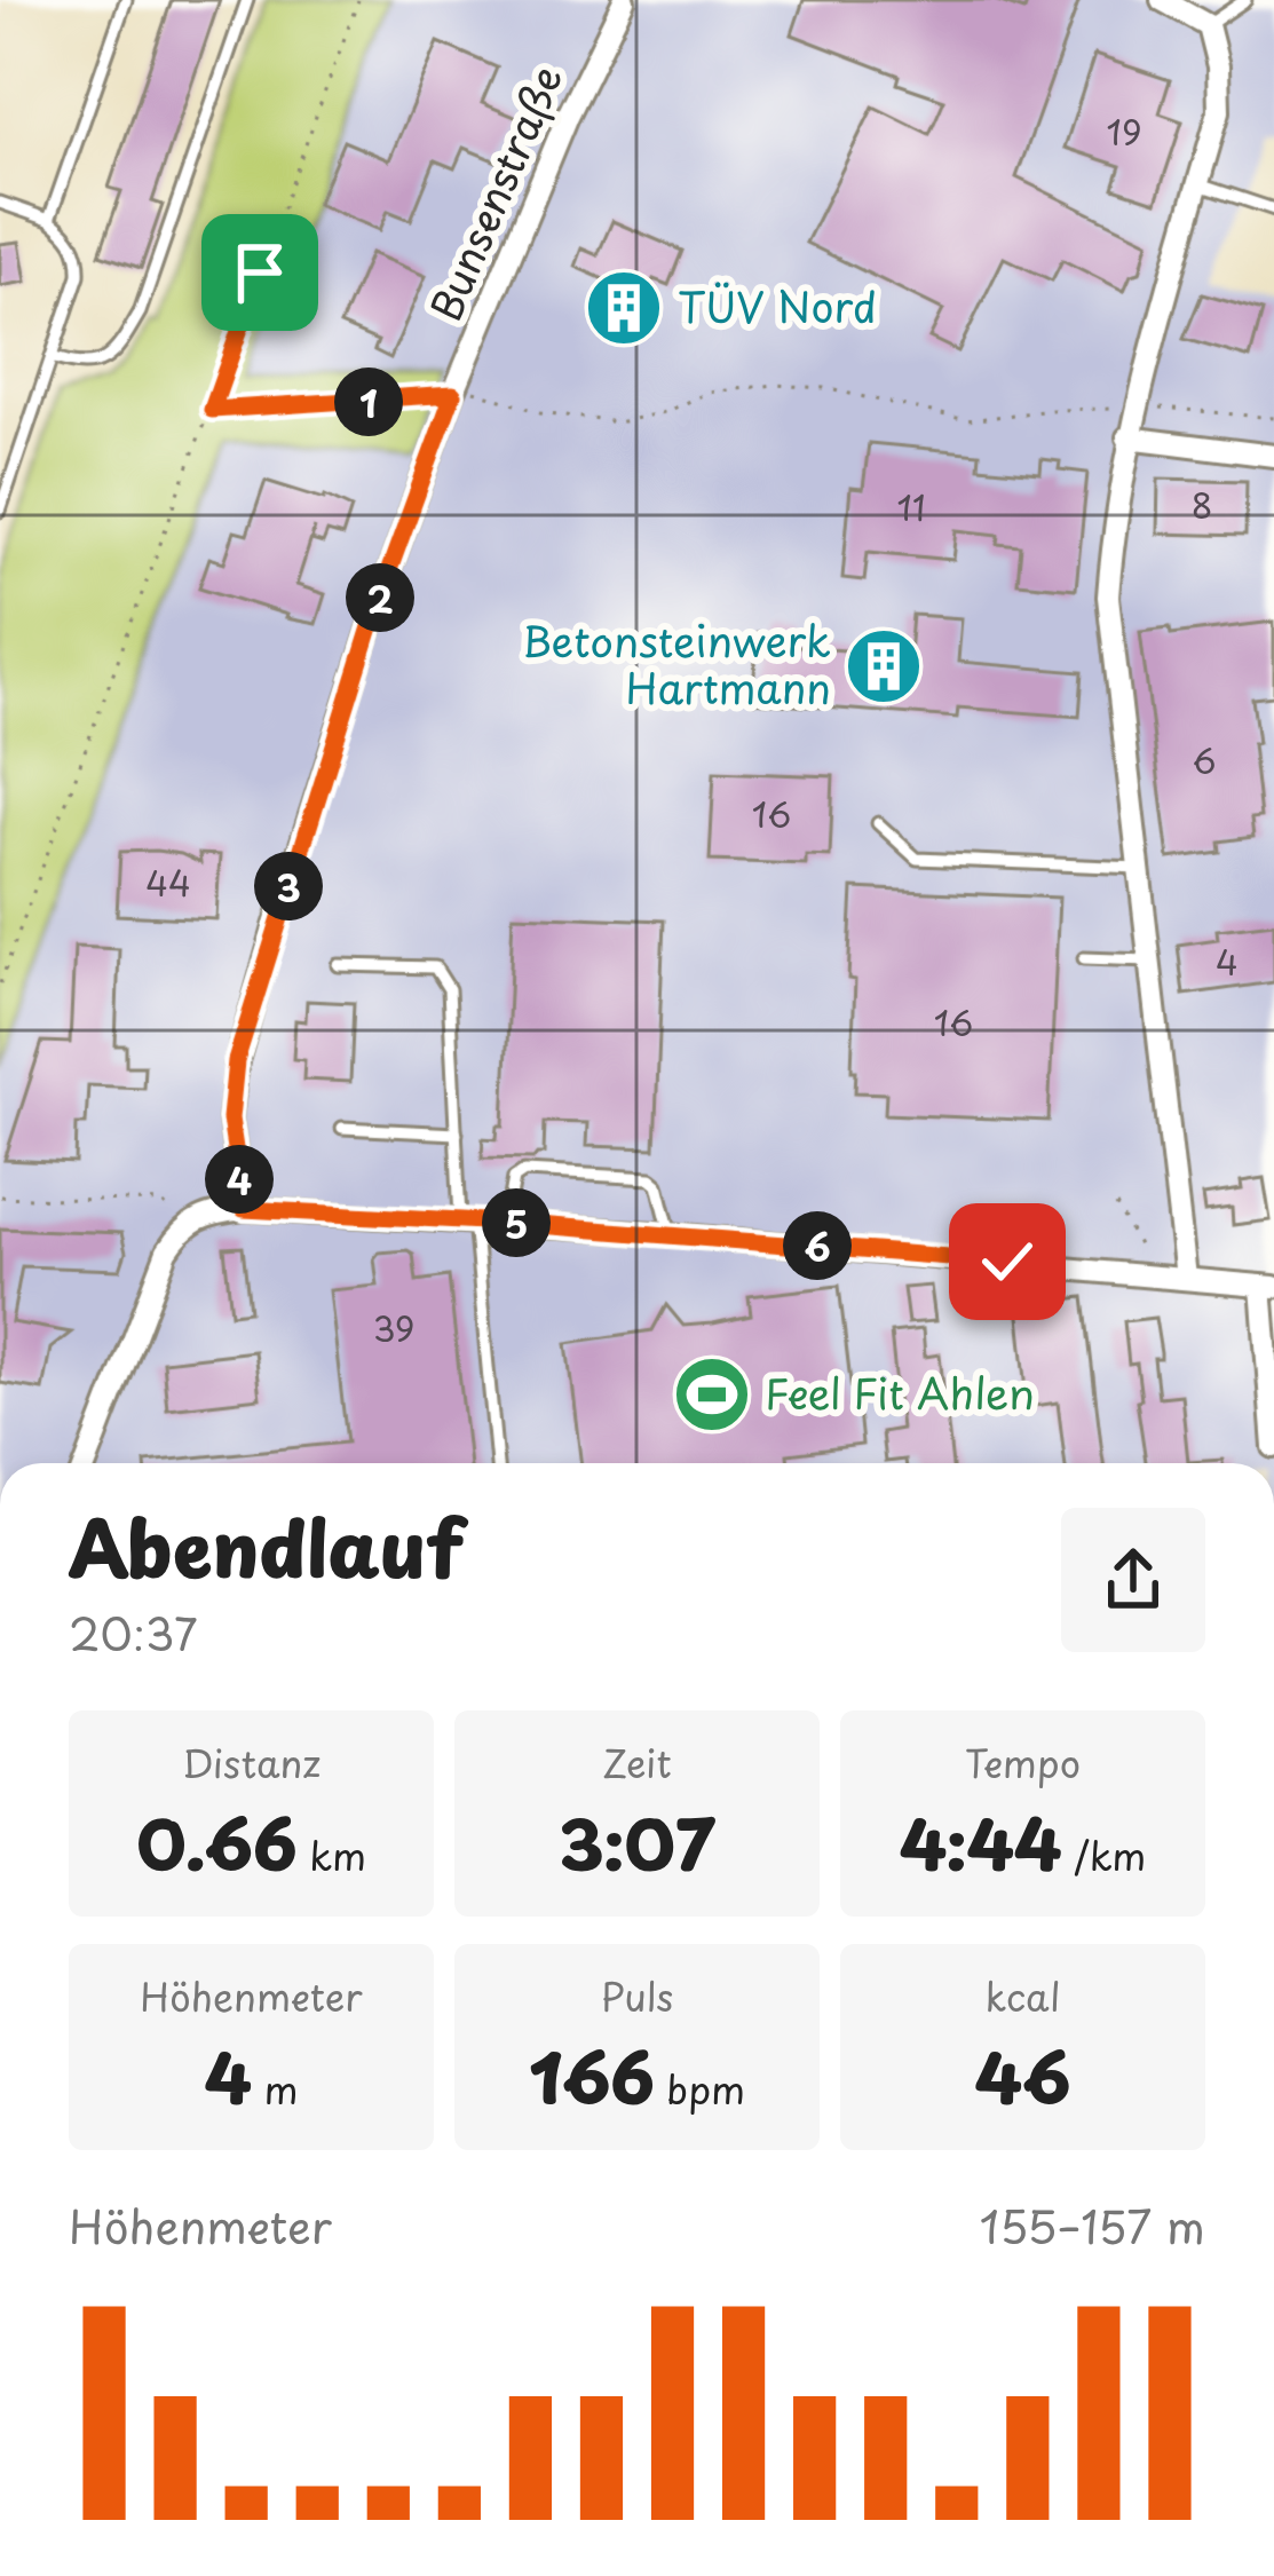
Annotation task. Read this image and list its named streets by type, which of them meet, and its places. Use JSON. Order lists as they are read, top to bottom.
{
  "streets": {
    "street": ["Bunsenstraße"]
  },
  "places": {
    "building": ["TÜV Nord", "Betonsteinwerk Hartmann"],
    "sports": ["Feel Fit Ahlen"]
  },
  "house_numbers": [
    "19",
    "8",
    "11",
    "6",
    "16",
    "44",
    "4",
    "16",
    "39"
  ],
  "page": {
    "pins": [
      "1",
      "2",
      "3",
      "4",
      "5",
      "6"
    ],
    "heading": ["Abendlauf", "20:37"],
    "stats": [
      ["Distanz", "0.66 km"],
      ["Zeit", "3:07"],
      ["Tempo", "4:44 /km"],
      ["Höhenmeter", "4 m"],
      ["Puls", "166 bpm"],
      ["kcal", "46"]
    ],
    "chart": ["Höhenmeter", "155–157 m"]
  }
}
